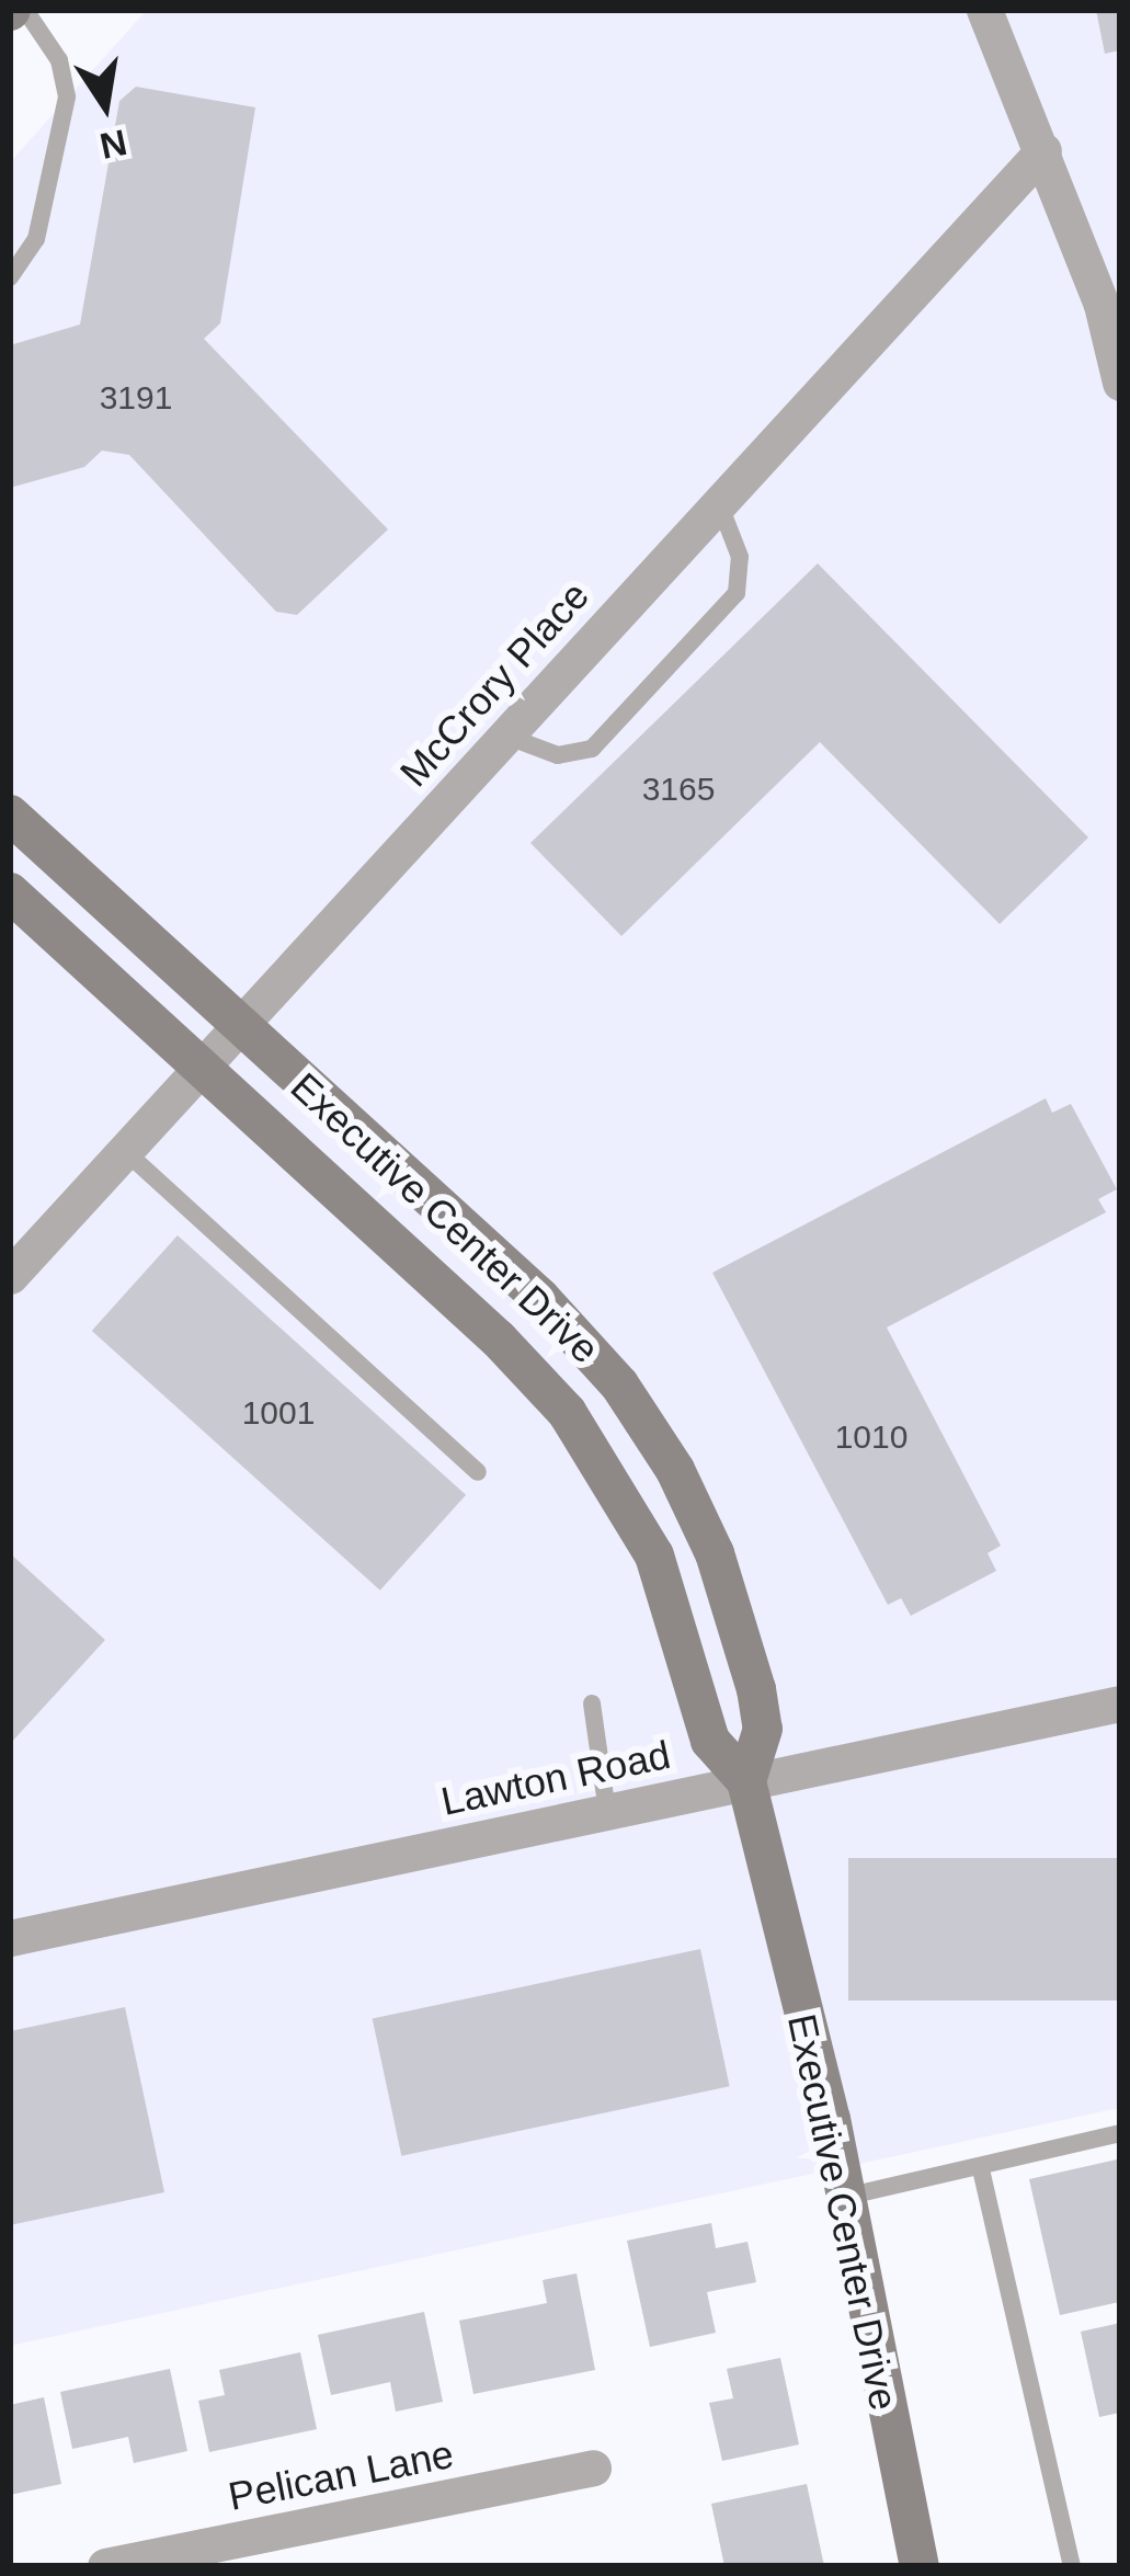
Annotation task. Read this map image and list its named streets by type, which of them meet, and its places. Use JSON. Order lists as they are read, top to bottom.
{
  "streets": {
    "street": [
      "McCrory Place",
      "Executive Center Drive",
      "Lawton Road",
      "Pelican Lane"
    ]
  },
  "crossings": [
    ["McCrory Place", "Executive Center Drive"],
    ["Executive Center Drive", "Lawton Road"]
  ],
  "house_numbers": [
    "3191",
    "3165",
    "1001",
    "1010"
  ],
  "north": "bottom"
}
